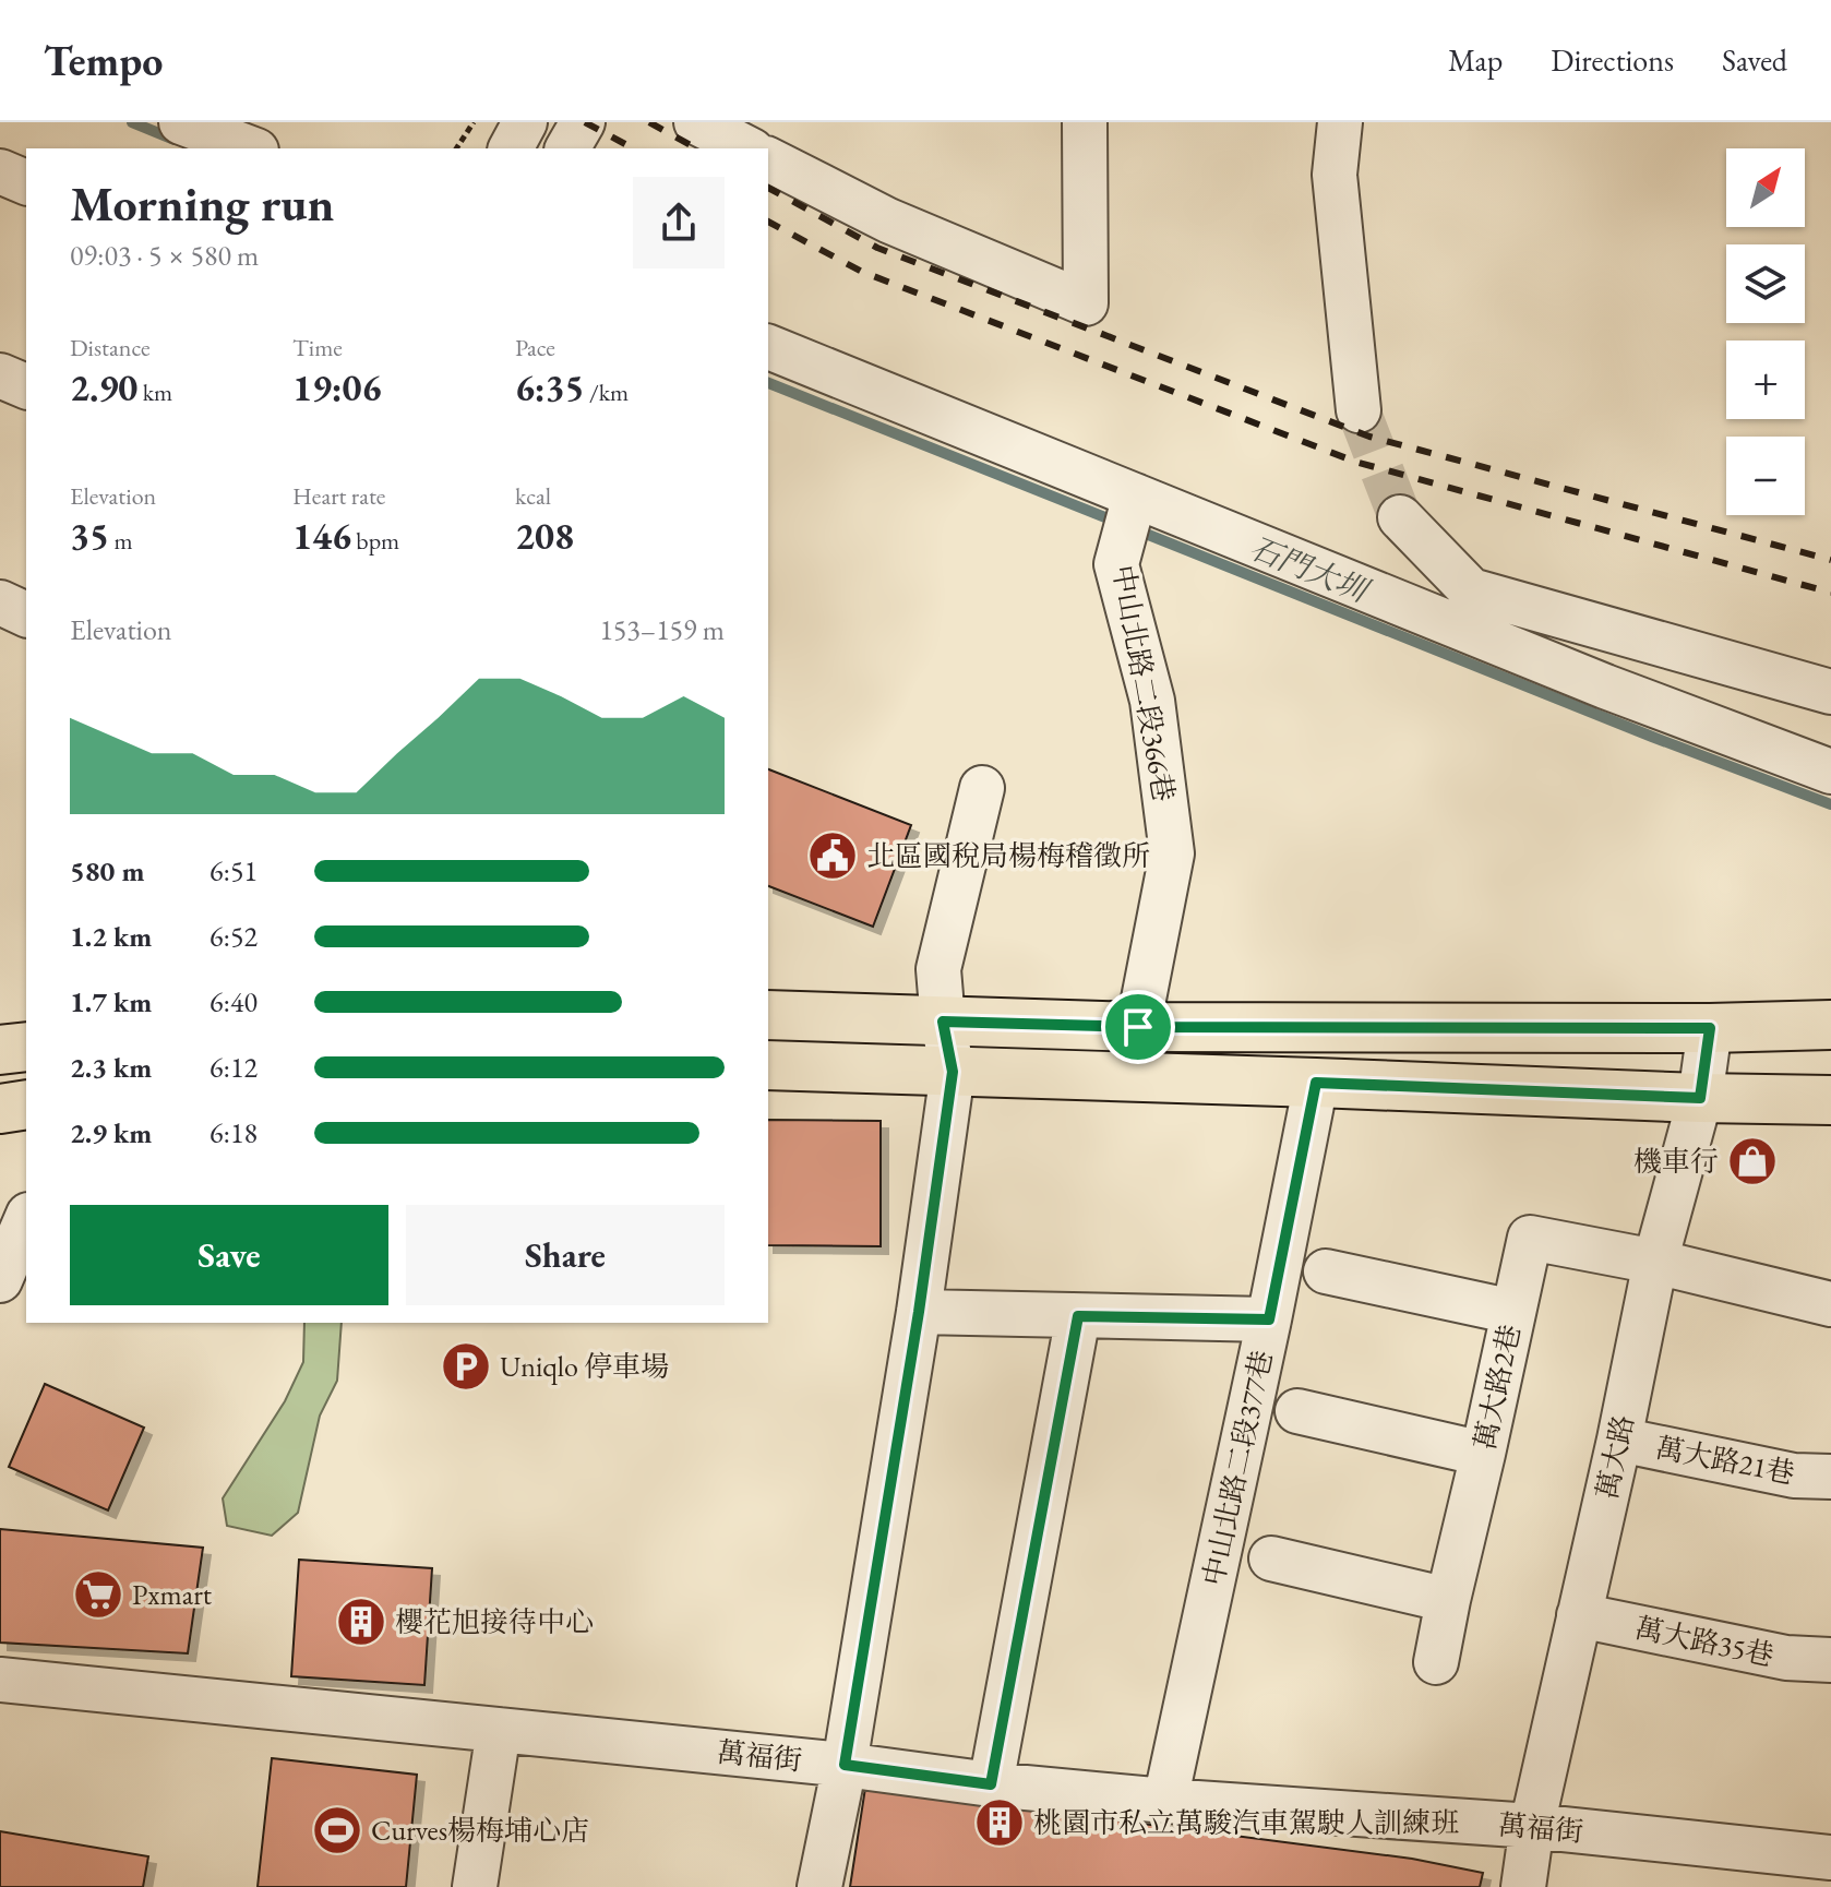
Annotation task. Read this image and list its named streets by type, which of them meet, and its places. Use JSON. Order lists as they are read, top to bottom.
{
  "streets": {
    "street": [
      "中山北路二段366巷",
      "萬大路2巷",
      "萬大路",
      "萬大路21巷",
      "中山北路二段377巷",
      "萬大路35巷",
      "萬福街"
    ]
  },
  "crossings": [
    ["萬大路2巷", "萬大路"],
    ["萬大路", "萬大路21巷"],
    ["萬大路", "萬大路35巷"],
    ["萬大路", "萬福街"],
    ["中山北路二段377巷", "萬福街"]
  ],
  "water": ["石門大圳"],
  "places": {
    "public building": ["北區國稅局楊梅稽徵所"],
    "shop": ["機車行"],
    "parking": ["Uniqlo 停車場"],
    "supermarket": ["Pxmart"],
    "building": ["櫻花旭接待中心", "桃園市私立萬駿汽車駕駛人訓練班"],
    "sports": ["Curves楊梅埔心店"]
  },
  "north": "top right",
  "page": {
    "header": "Tempo",
    "nav": ["Map", "Directions", "Saved"],
    "map_buttons": ["+", "−"],
    "heading": ["Morning run", "09:03 · 5 × 580 m"],
    "stats": [
      ["Distance", "2.90 km"],
      ["Time", "19:06"],
      ["Pace", "6:35 /km"],
      ["Elevation", "35 m"],
      ["Heart rate", "146 bpm"],
      ["kcal", "208"]
    ],
    "chart": ["Elevation", "153–159 m"],
    "list": [
      {
        "name": "580 m",
        "note": "6:51"
      },
      {
        "name": "1.2 km",
        "note": "6:52"
      },
      {
        "name": "1.7 km",
        "note": "6:40"
      },
      {
        "name": "2.3 km",
        "note": "6:12"
      },
      {
        "name": "2.9 km",
        "note": "6:18"
      }
    ],
    "buttons": ["Save", "Share"]
  }
}
